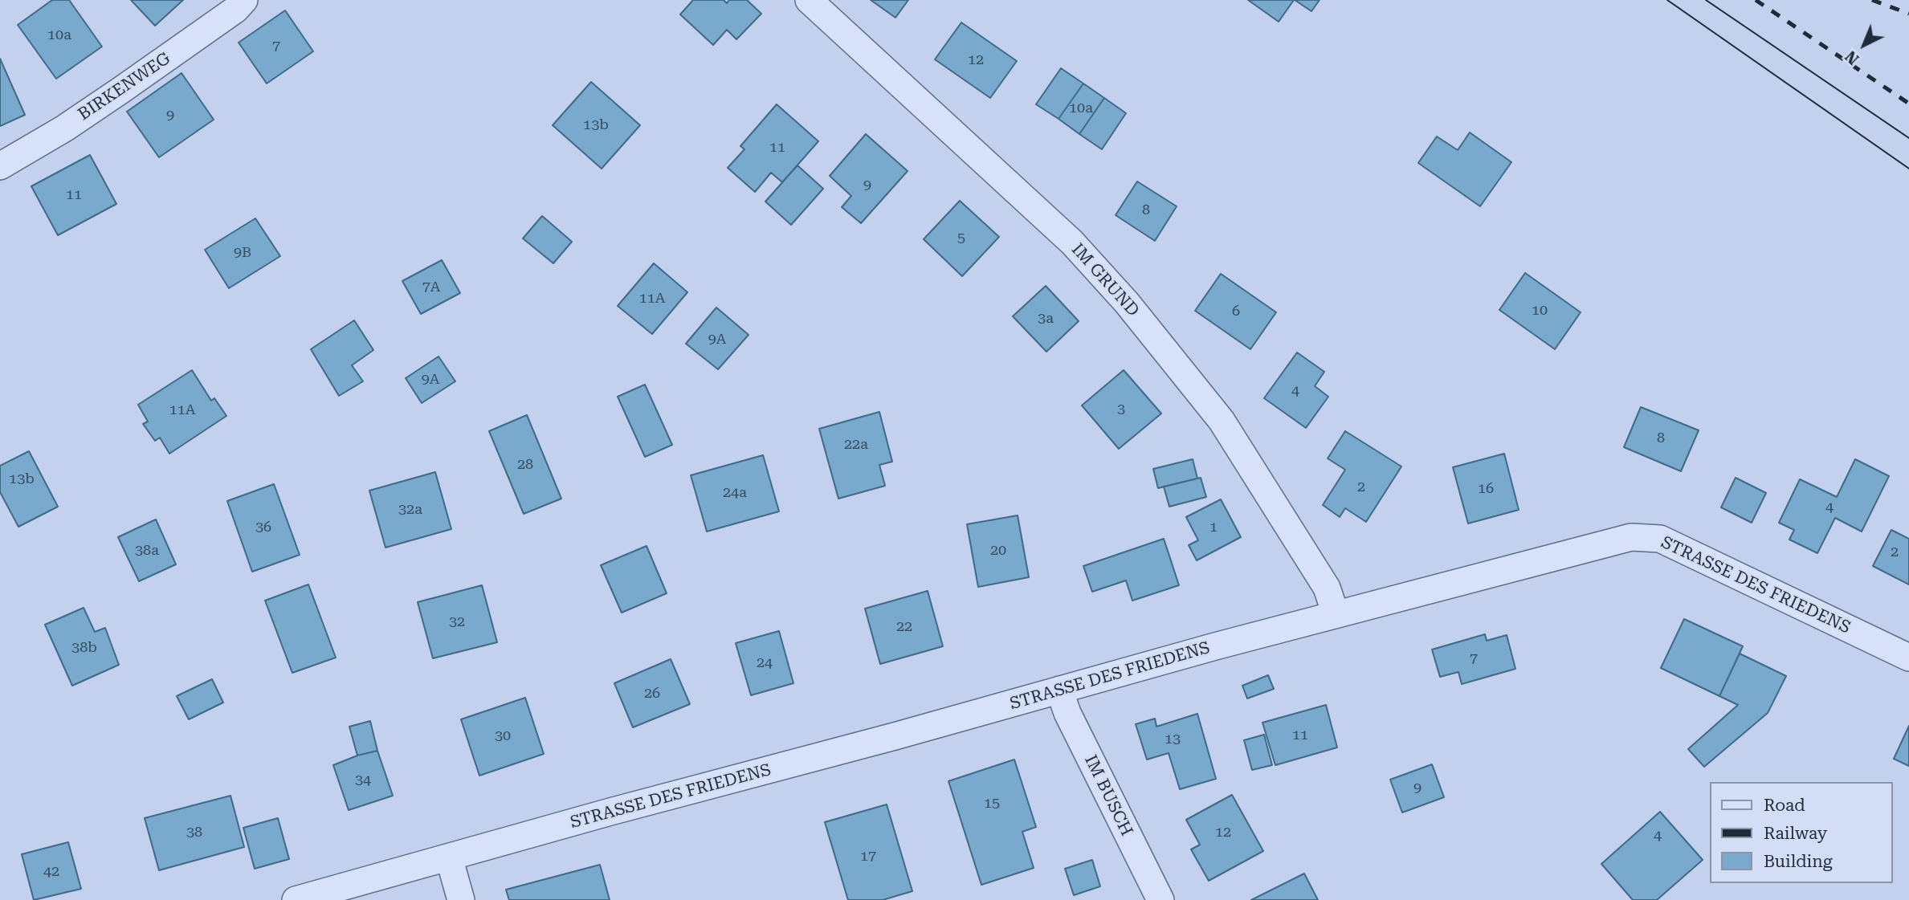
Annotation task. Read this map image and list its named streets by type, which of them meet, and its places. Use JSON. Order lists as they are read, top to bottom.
{
  "streets": {
    "street": [
      "BIRKENWEG",
      "IM GRUND",
      "STRASSE DES FRIEDENS",
      "IM BUSCH"
    ]
  },
  "crossings": [
    ["IM GRUND", "STRASSE DES FRIEDENS"],
    ["STRASSE DES FRIEDENS", "IM BUSCH"]
  ],
  "house_numbers": [
    "10a",
    "7",
    "12",
    "10a",
    "9",
    "13b",
    "11",
    "9",
    "11",
    "8",
    "5",
    "9B",
    "7A",
    "11A",
    "10",
    "6",
    "3a",
    "9A",
    "9A",
    "4",
    "3",
    "11A",
    "8",
    "22a",
    "28",
    "13b",
    "2",
    "16",
    "24a",
    "4",
    "32a",
    "36",
    "1",
    "38a",
    "20",
    "2",
    "32",
    "22",
    "38b",
    "7",
    "24",
    "26",
    "11",
    "30",
    "13",
    "34",
    "9",
    "15",
    "38",
    "12",
    "4",
    "17",
    "42"
  ],
  "legend": ["Road", "Railway", "Building"],
  "north": "bottom left"
}
